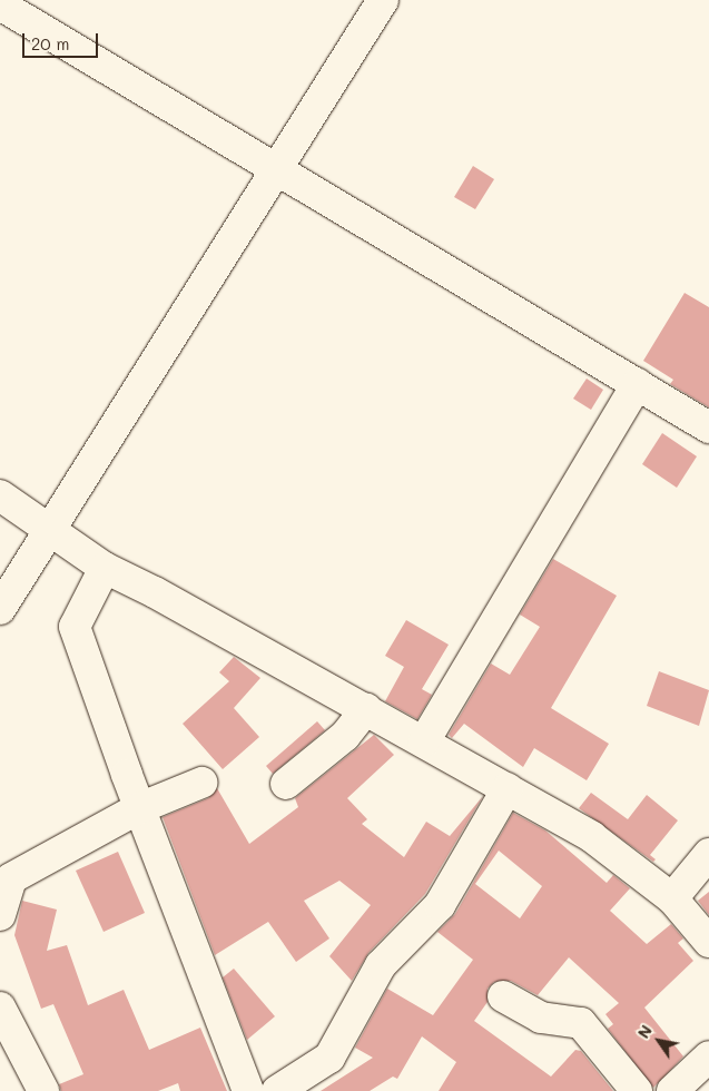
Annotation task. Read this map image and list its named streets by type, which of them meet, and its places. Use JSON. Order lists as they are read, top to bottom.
{
  "scale_bar": "20 m",
  "north": "top left"
}
